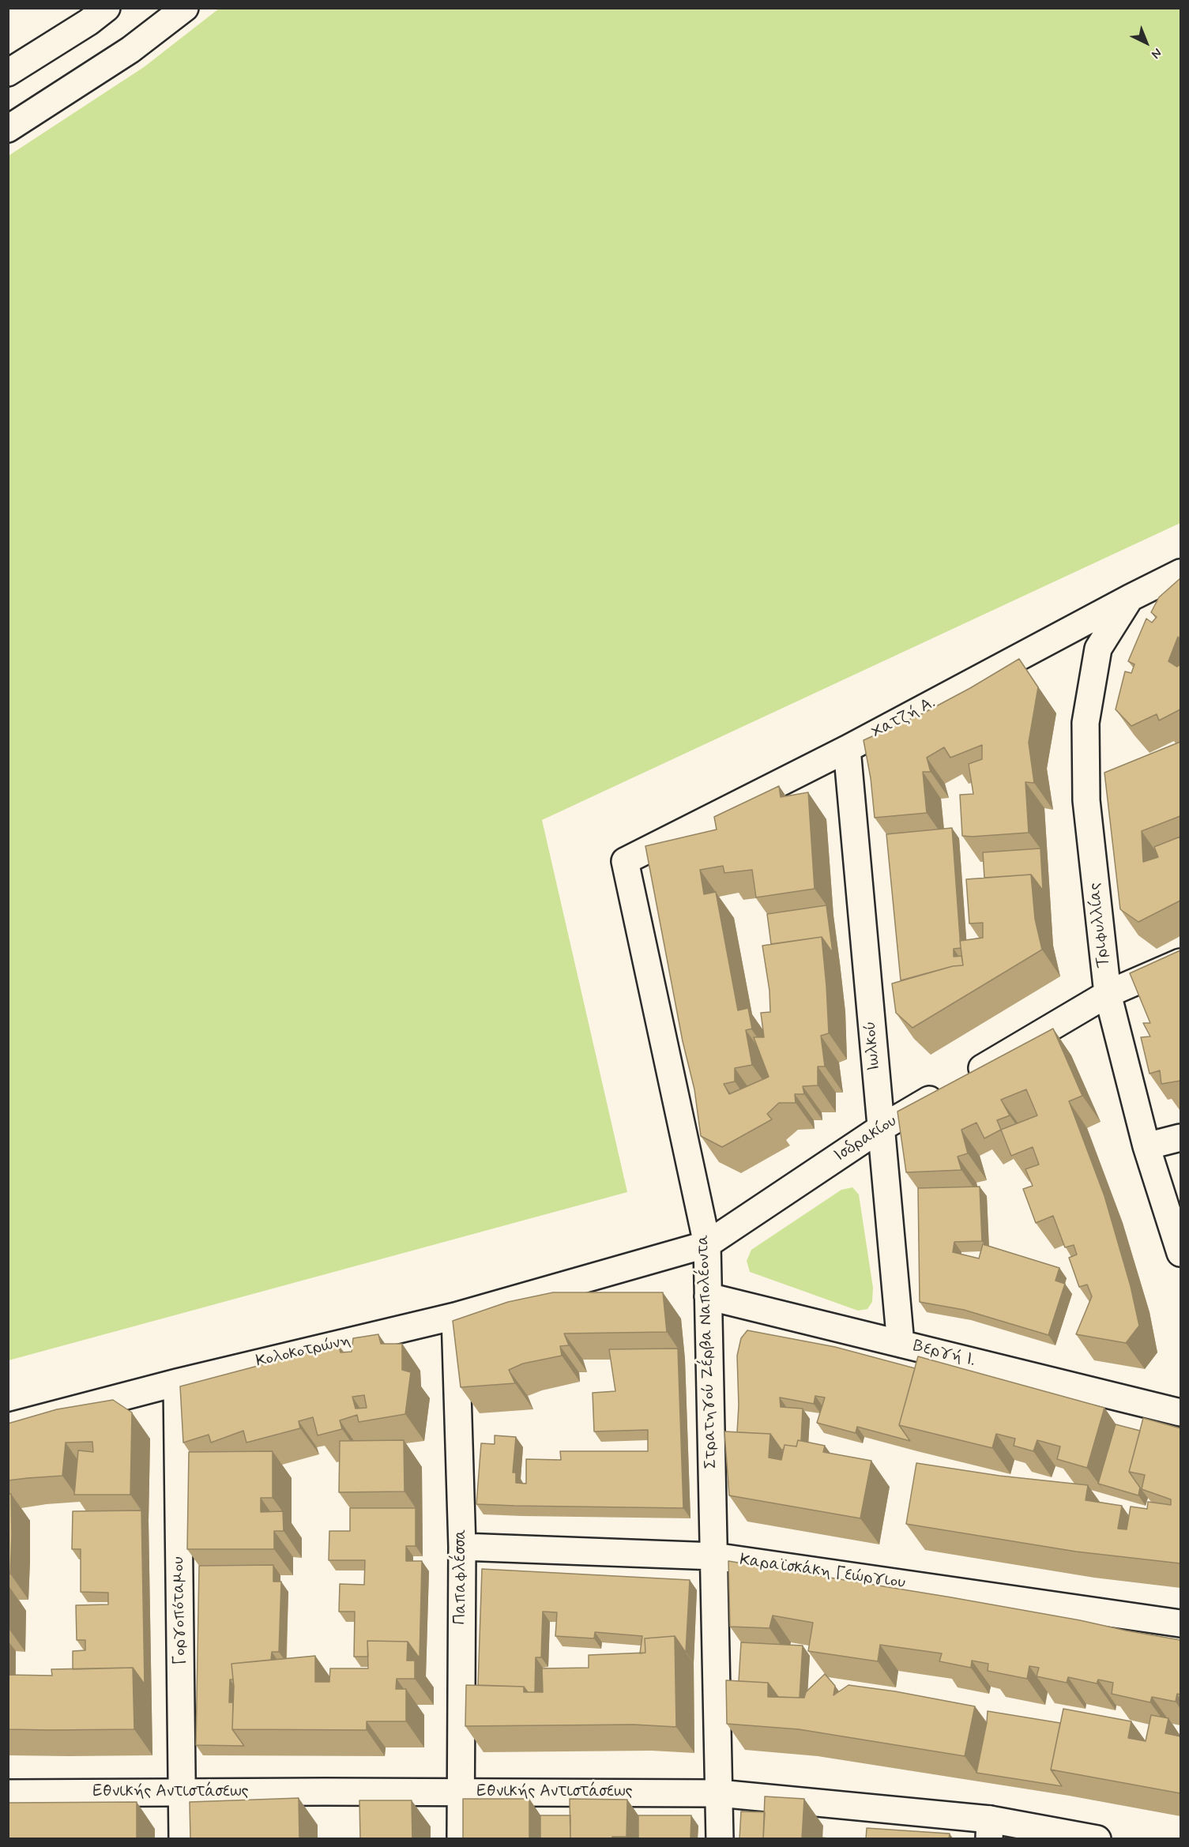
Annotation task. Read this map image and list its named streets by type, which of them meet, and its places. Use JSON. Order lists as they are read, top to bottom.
{
  "streets": {
    "street": [
      "Χατζή Α.",
      "Τριφυλλίας",
      "Ιωλκού",
      "Ισδρακίου",
      "Κολοκοτρώνη",
      "Στρατηγού Ζέρβα Ναπολέοντα",
      "Βεργή Ι.",
      "Καραϊσκάκη Γεώργιου",
      "Παπαφλέσσα",
      "Γοργοπόταμου",
      "Εθνικής Αντιστάσεως"
    ]
  },
  "crossings": [
    ["Χατζή Α.", "Τριφυλλίας"],
    ["Χατζή Α.", "Ιωλκού"],
    ["Χατζή Α.", "Στρατηγού Ζέρβα Ναπολέοντα"],
    ["Τριφυλλίας", "Ισδρακίου"],
    ["Ιωλκού", "Ισδρακίου"],
    ["Ιωλκού", "Βεργή Ι."],
    ["Ισδρακίου", "Κολοκοτρώνη"],
    ["Ισδρακίου", "Στρατηγού Ζέρβα Ναπολέοντα"],
    ["Κολοκοτρώνη", "Στρατηγού Ζέρβα Ναπολέοντα"],
    ["Κολοκοτρώνη", "Παπαφλέσσα"],
    ["Κολοκοτρώνη", "Γοργοπόταμου"],
    ["Στρατηγού Ζέρβα Ναπολέοντα", "Βεργή Ι."],
    ["Στρατηγού Ζέρβα Ναπολέοντα", "Καραϊσκάκη Γεώργιου"],
    ["Στρατηγού Ζέρβα Ναπολέοντα", "Εθνικής Αντιστάσεως"],
    ["Καραϊσκάκη Γεώργιου", "Παπαφλέσσα"],
    ["Παπαφλέσσα", "Εθνικής Αντιστάσεως"],
    ["Γοργοπόταμου", "Εθνικής Αντιστάσεως"]
  ],
  "north": "bottom right"
}
